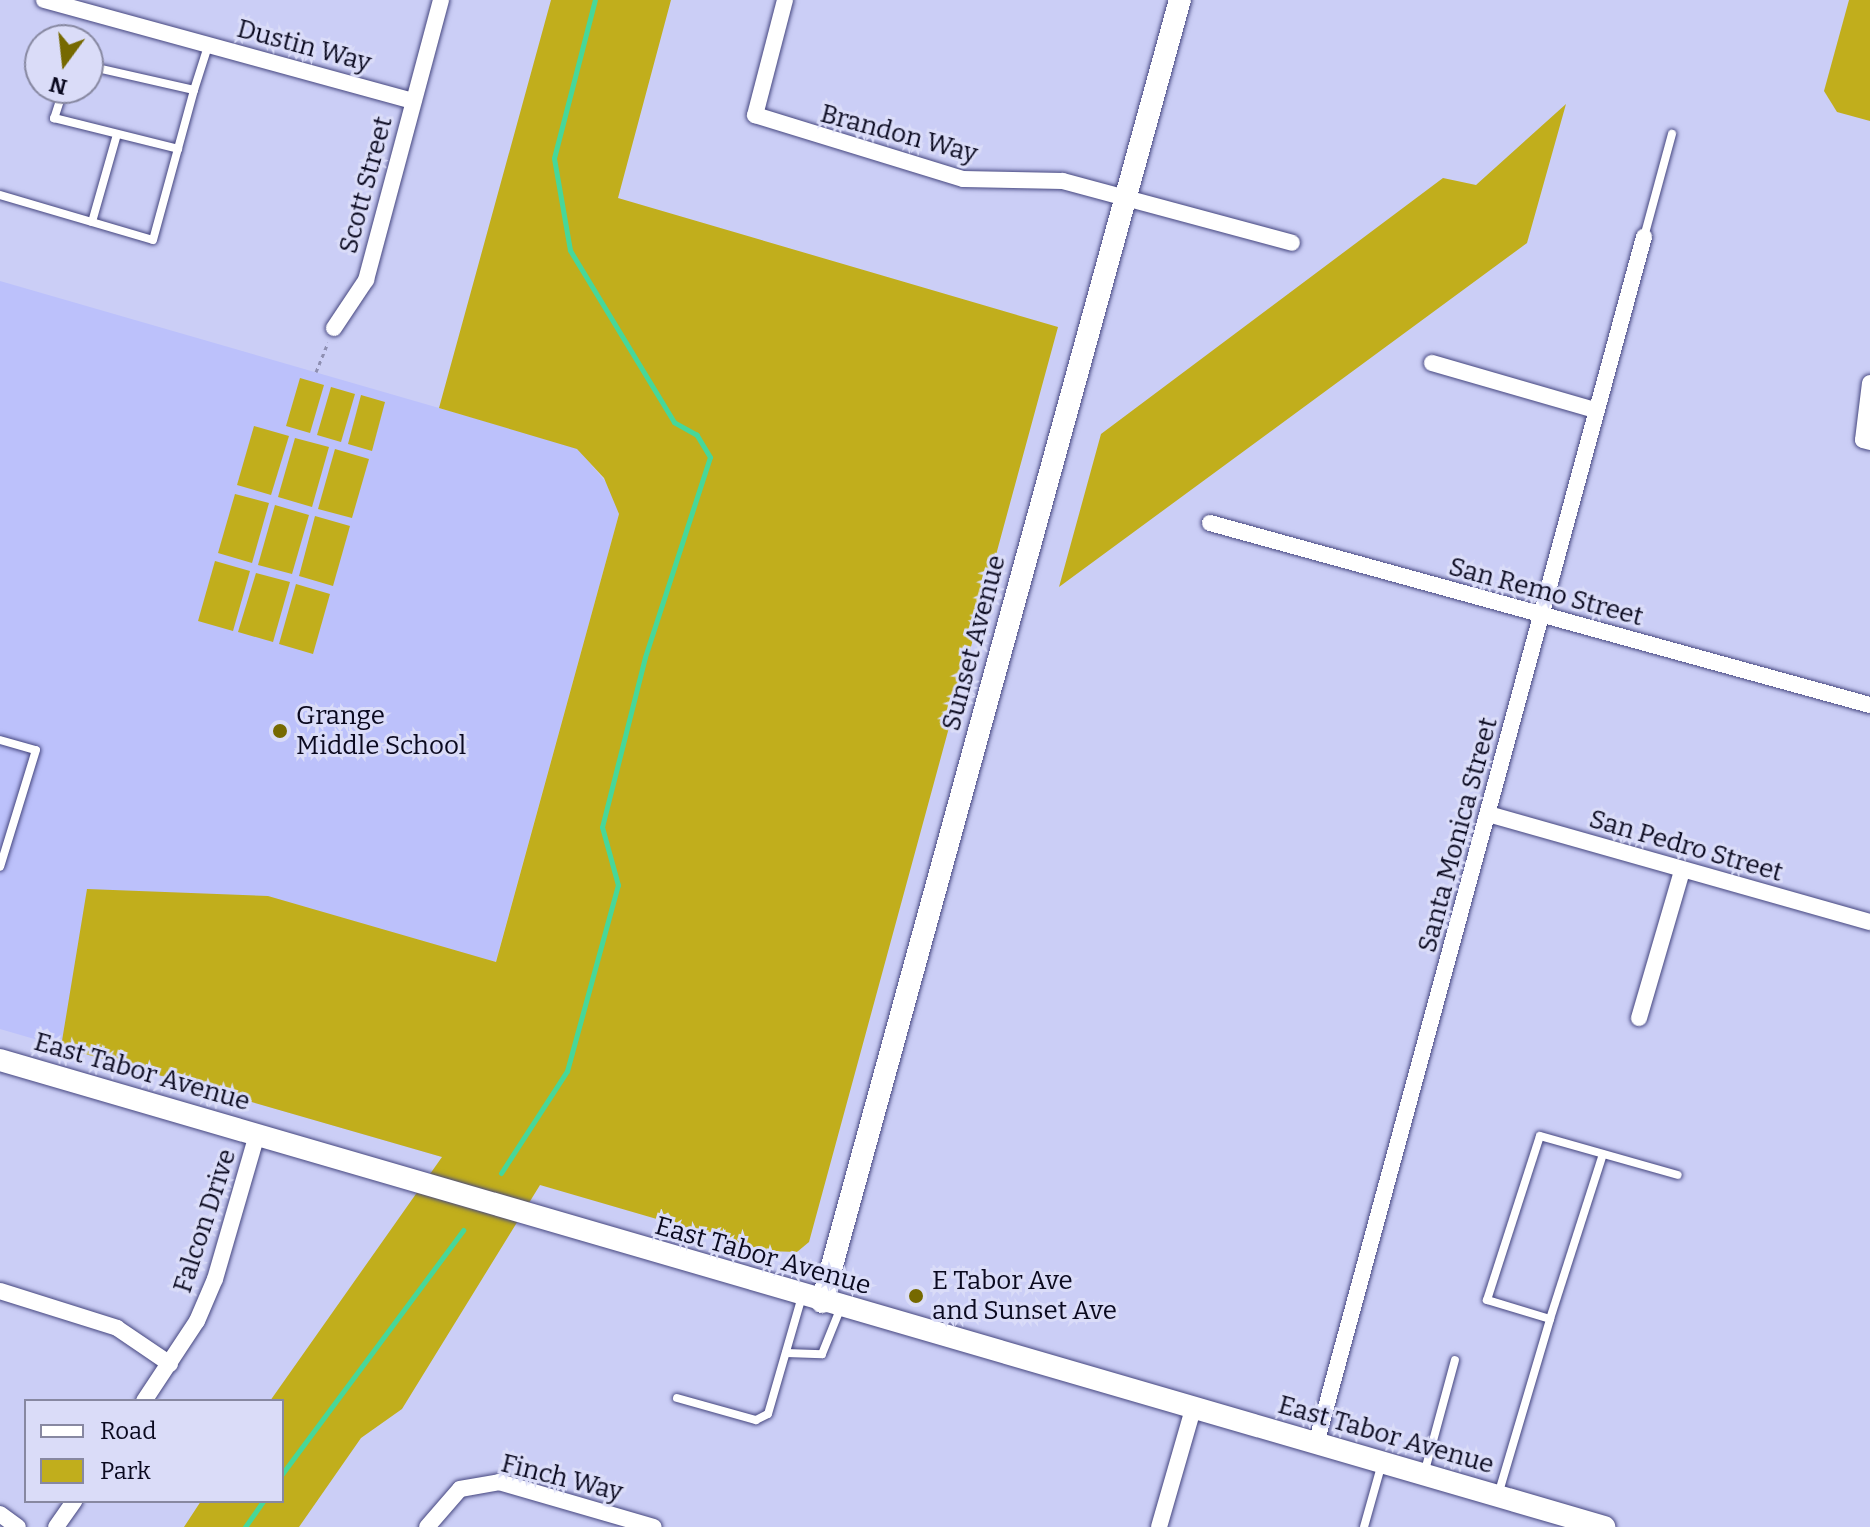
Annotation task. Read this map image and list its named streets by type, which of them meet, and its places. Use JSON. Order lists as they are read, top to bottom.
{
  "streets": {
    "main road": ["Sunset Avenue", "East Tabor Avenue"],
    "street": [
      "Dustin Way",
      "Brandon Way",
      "Scott Street",
      "San Remo Street",
      "Santa Monica Street",
      "San Pedro Street",
      "Falcon Drive",
      "Finch Way"
    ]
  },
  "crossings": [
    ["Dustin Way", "Scott Street"],
    ["Brandon Way", "Sunset Avenue"],
    ["San Remo Street", "Santa Monica Street"],
    ["Sunset Avenue", "East Tabor Avenue"],
    ["Santa Monica Street", "San Pedro Street"],
    ["Santa Monica Street", "East Tabor Avenue"],
    ["East Tabor Avenue", "Falcon Drive"]
  ],
  "places": ["Grange Middle School", "E Tabor Ave and Sunset Ave"],
  "legend": ["Road", "Park"],
  "north": "bottom"
}
